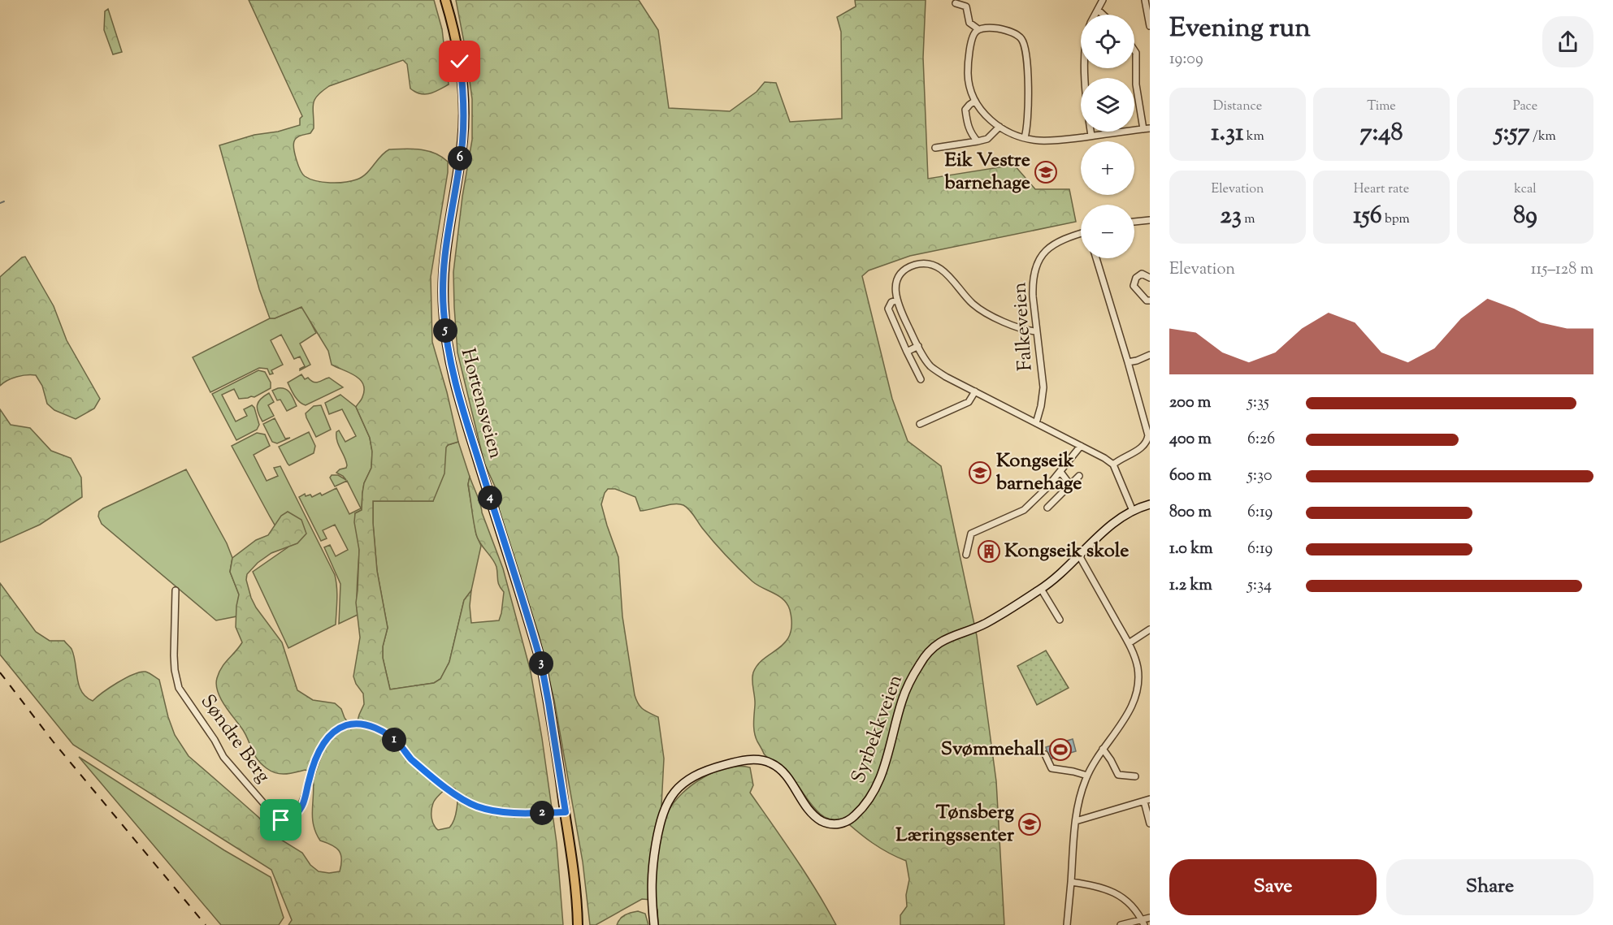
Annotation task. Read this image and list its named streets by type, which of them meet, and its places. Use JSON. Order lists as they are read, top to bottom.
{
  "streets": {
    "main road": ["Hortensveien", "Syrbekkveien"],
    "street": ["Falkeveien", "Søndre Berg"]
  },
  "crossings": [
    ["Hortensveien", "Søndre Berg"]
  ],
  "places": {
    "school or university": ["Eik Vestre barnehage", "Kongseik barnehage", "Tønsberg Læringssenter"],
    "building": ["Kongseik skole"],
    "sports": ["Svømmehall"]
  },
  "page": {
    "heading": ["Evening run", "19:09"],
    "map_buttons": ["+", "−"],
    "stats": [
      ["Distance", "1.31 km"],
      ["Time", "7:48"],
      ["Pace", "5:57 /km"],
      ["Elevation", "23 m"],
      ["Heart rate", "156 bpm"],
      ["kcal", "89"]
    ],
    "pins": [
      "6",
      "5",
      "4",
      "3",
      "1",
      "2"
    ],
    "chart": ["Elevation", "115–128 m"],
    "list": [
      {
        "name": "200 m",
        "note": "5:35"
      },
      {
        "name": "400 m",
        "note": "6:26"
      },
      {
        "name": "600 m",
        "note": "5:30"
      },
      {
        "name": "800 m",
        "note": "6:19"
      },
      {
        "name": "1.0 km",
        "note": "6:19"
      },
      {
        "name": "1.2 km",
        "note": "5:34"
      }
    ],
    "buttons": ["Save", "Share"]
  }
}
